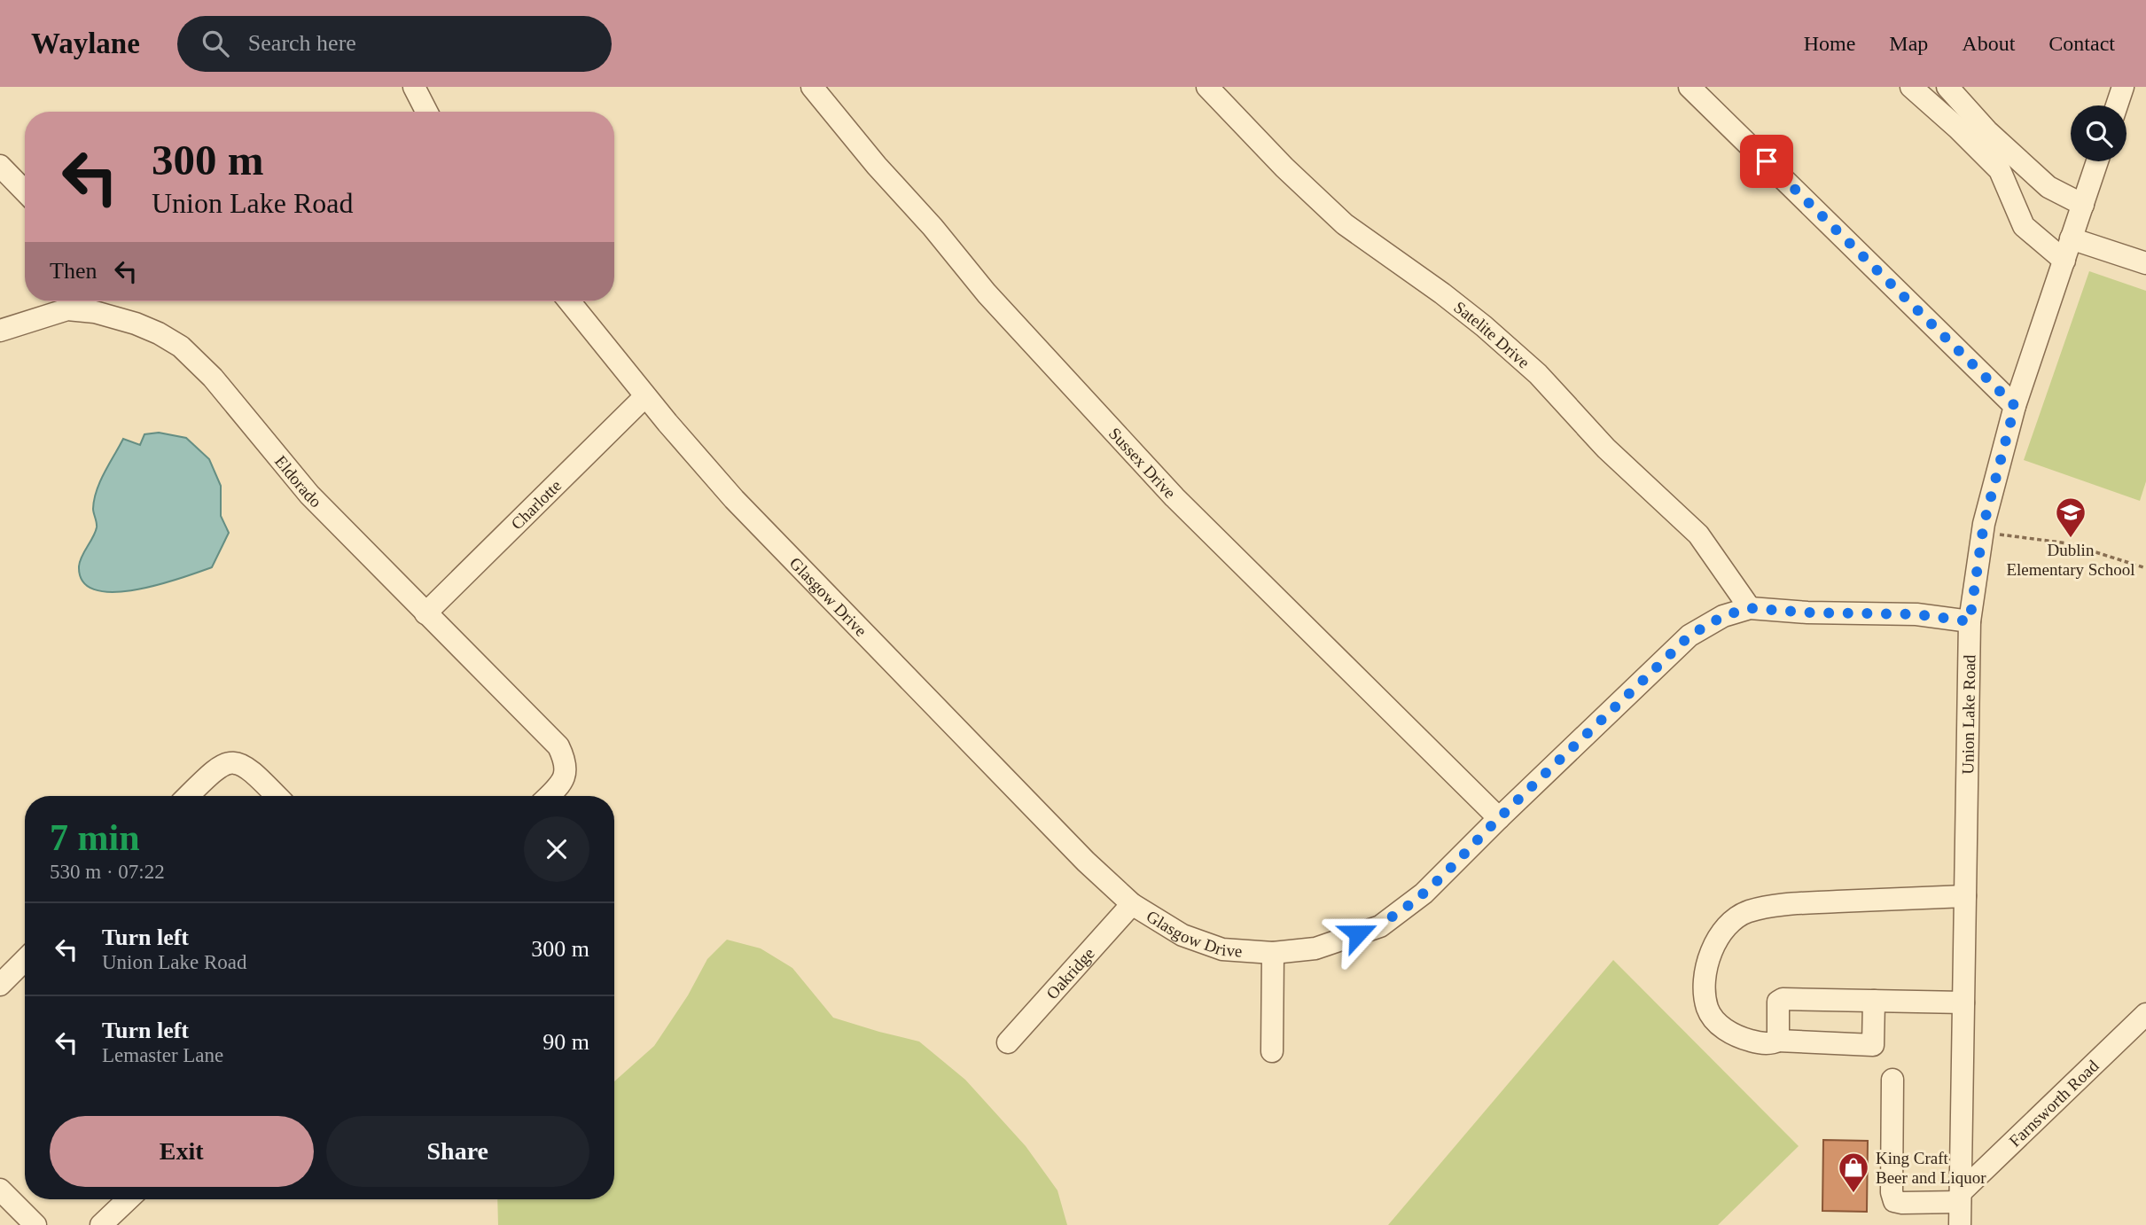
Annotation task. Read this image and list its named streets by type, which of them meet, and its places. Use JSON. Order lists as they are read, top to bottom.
{
  "streets": {
    "street": [
      "Satelite Drive",
      "Sussex Drive",
      "Eldorado",
      "Charlotte",
      "Glasgow Drive",
      "Union Lake Road",
      "Oakridge",
      "Farnsworth Road"
    ]
  },
  "crossings": [
    ["Satelite Drive", "Glasgow Drive"],
    ["Sussex Drive", "Glasgow Drive"],
    ["Eldorado", "Charlotte"],
    ["Charlotte", "Glasgow Drive"],
    ["Glasgow Drive", "Union Lake Road"],
    ["Glasgow Drive", "Oakridge"],
    ["Union Lake Road", "Farnsworth Road"]
  ],
  "places": {
    "school or university": ["Dublin Elementary School"],
    "shop": ["King Craft Beer and Liquor"]
  },
  "page": {
    "header": "Waylane",
    "search": "Search here",
    "nav": [
      "Home",
      "Map",
      "About",
      "Contact"
    ],
    "turn": ["300 m", "Union Lake Road"],
    "then": "Then",
    "heading": ["7 min", "530 m · 07:22"],
    "list": [
      {
        "name": "Turn left",
        "note": "Union Lake Road",
        "value": "300 m"
      },
      {
        "name": "Turn left",
        "note": "Lemaster Lane",
        "value": "90 m"
      }
    ],
    "buttons": ["Exit", "Share"]
  }
}
